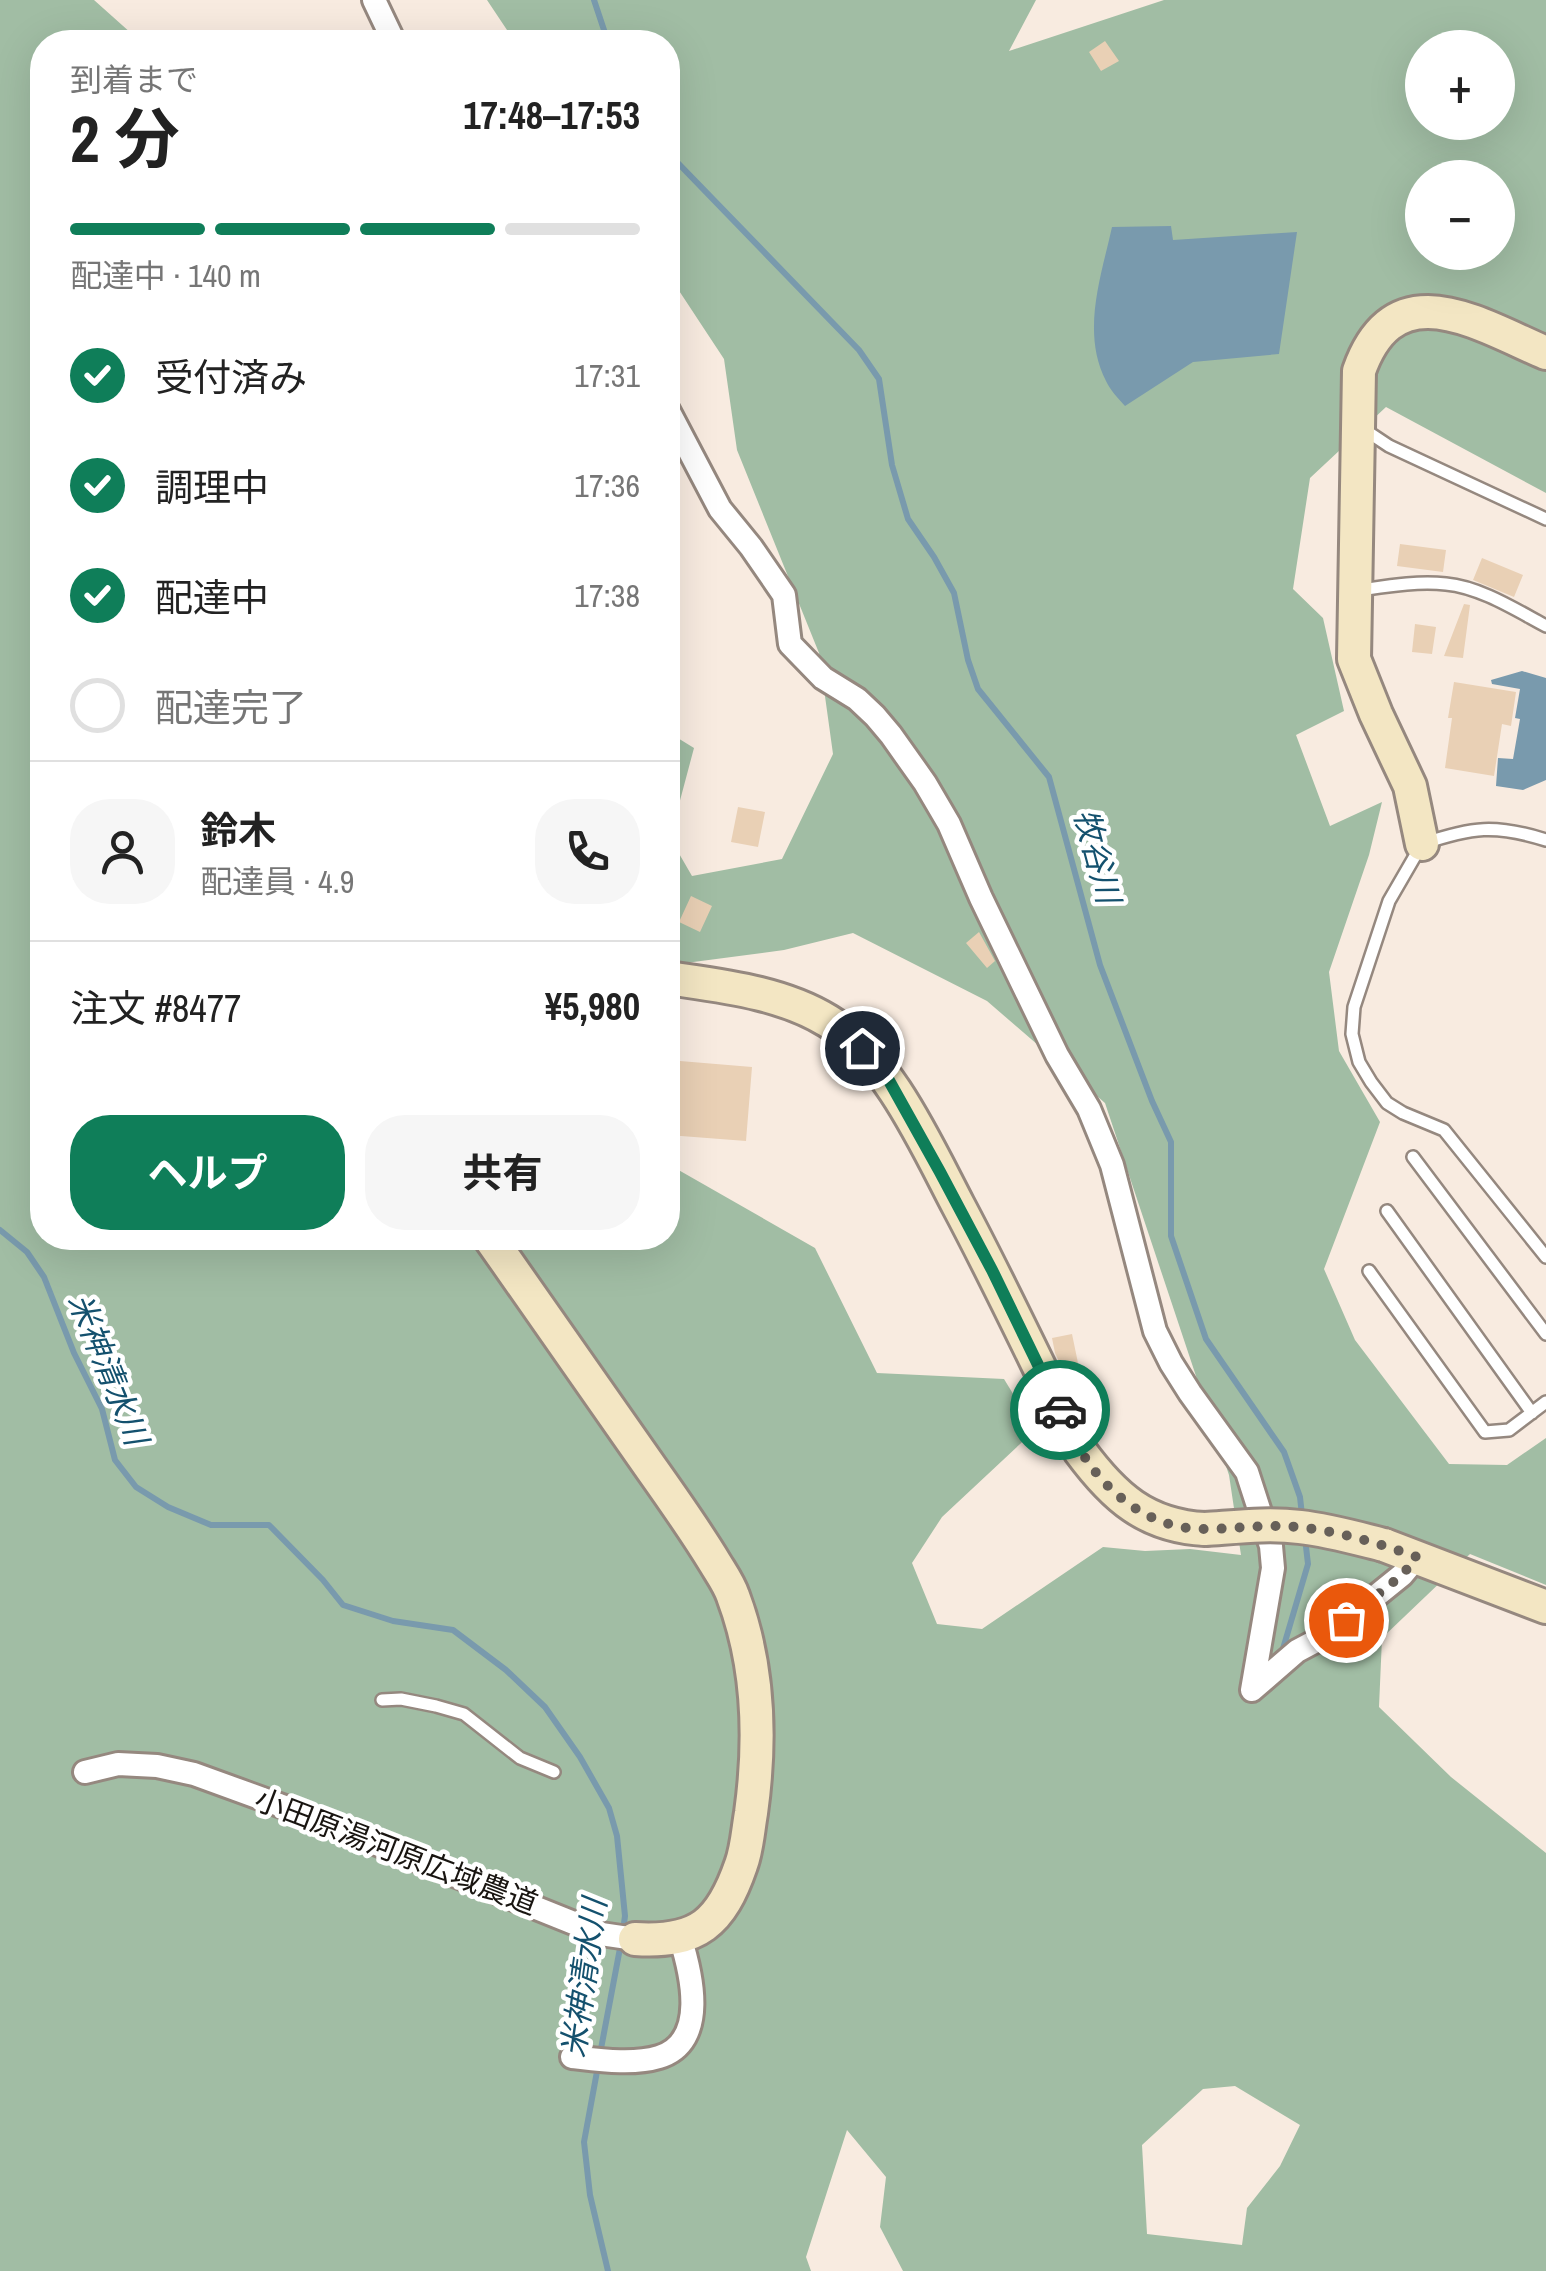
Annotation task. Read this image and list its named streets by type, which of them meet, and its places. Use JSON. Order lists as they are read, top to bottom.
{
  "streets": {
    "street": ["小田原湯河原広域農道"]
  },
  "water": ["牧谷川", "米神清水川"],
  "page": {
    "map_buttons": ["+", "−"],
    "heading": ["2 分", "到着まで", "17:48–17:53"],
    "panel": [
      "鈴木",
      "配達員 · 4.9",
      "注文 #8477",
      "¥5,980"
    ],
    "bar": "配達中 · 140 m",
    "list": [
      ["受付済み", "17:31"],
      ["調理中", "17:36"],
      ["配達中", "17:38"],
      "配達完了"
    ],
    "buttons": ["ヘルプ", "共有"]
  }
}
